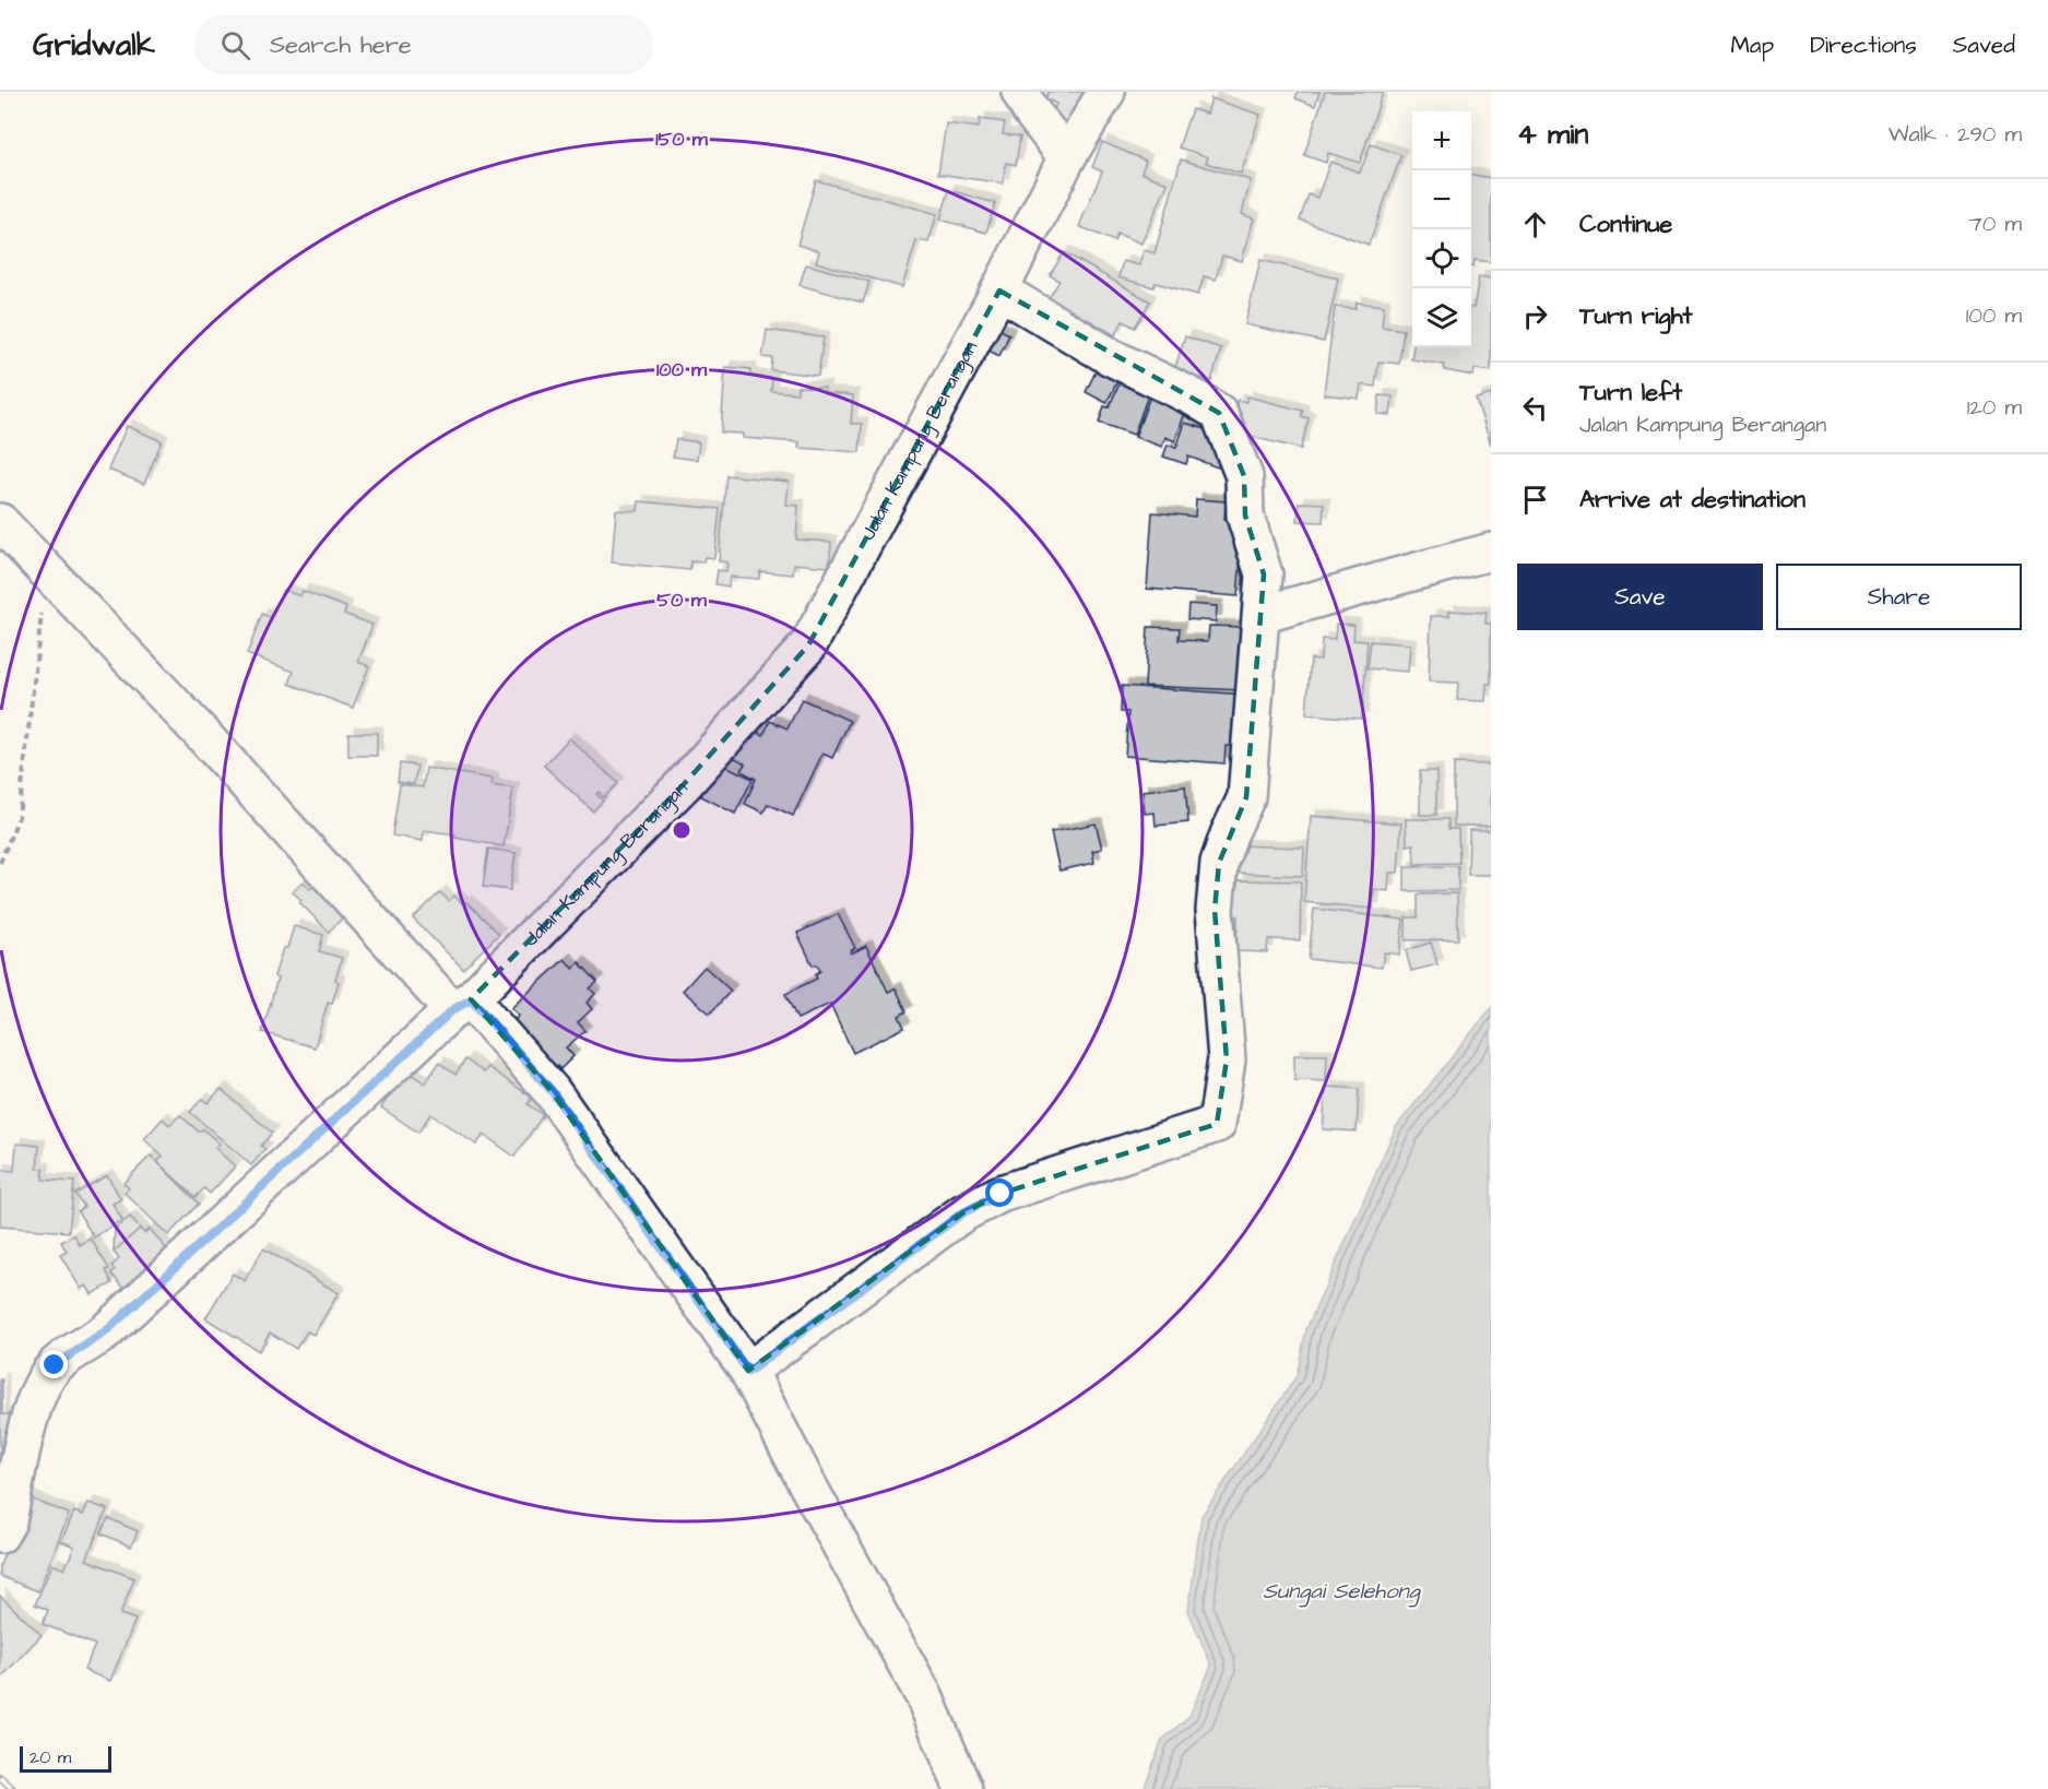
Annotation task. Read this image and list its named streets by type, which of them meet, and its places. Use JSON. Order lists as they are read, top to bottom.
{
  "streets": {
    "street": ["Jalan Kampung Berangan"]
  },
  "water": ["Sungai Selehong"],
  "scale_bar": "20 m",
  "page": {
    "header": "Gridwalk",
    "search": "Search here",
    "nav": ["Map", "Directions", "Saved"],
    "heading": ["4 min", "Walk · 290 m"],
    "map_buttons": ["+", "−"],
    "list": [
      ["Continue", "70 m"],
      ["Turn right", "100 m"],
      ["Turn left", "Jalan Kampung Berangan", "120 m"],
      "Arrive at destination"
    ],
    "buttons": ["Save", "Share"],
    "scale": "20 m"
  },
  "rings": ["150 m", "100 m", "50 m"]
}
